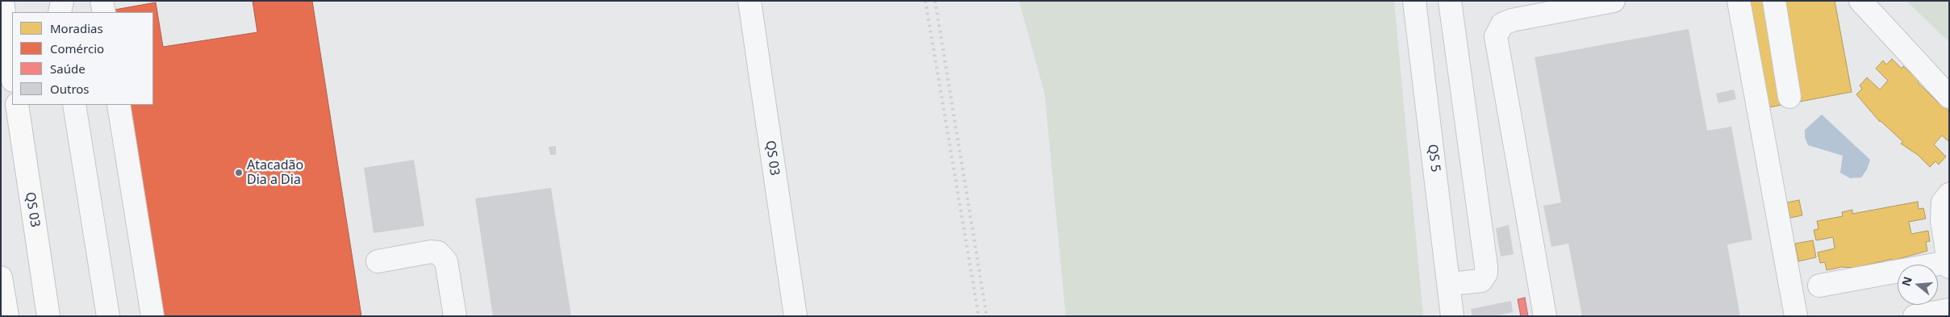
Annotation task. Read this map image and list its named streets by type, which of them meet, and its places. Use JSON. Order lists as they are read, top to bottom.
{
  "streets": {
    "main road": ["QS 03"],
    "street": ["QS 5"]
  },
  "places": ["Atacadão Dia a Dia"],
  "legend": [
    "Moradias",
    "Comércio",
    "Saúde",
    "Outros"
  ],
  "north": "left"
}
